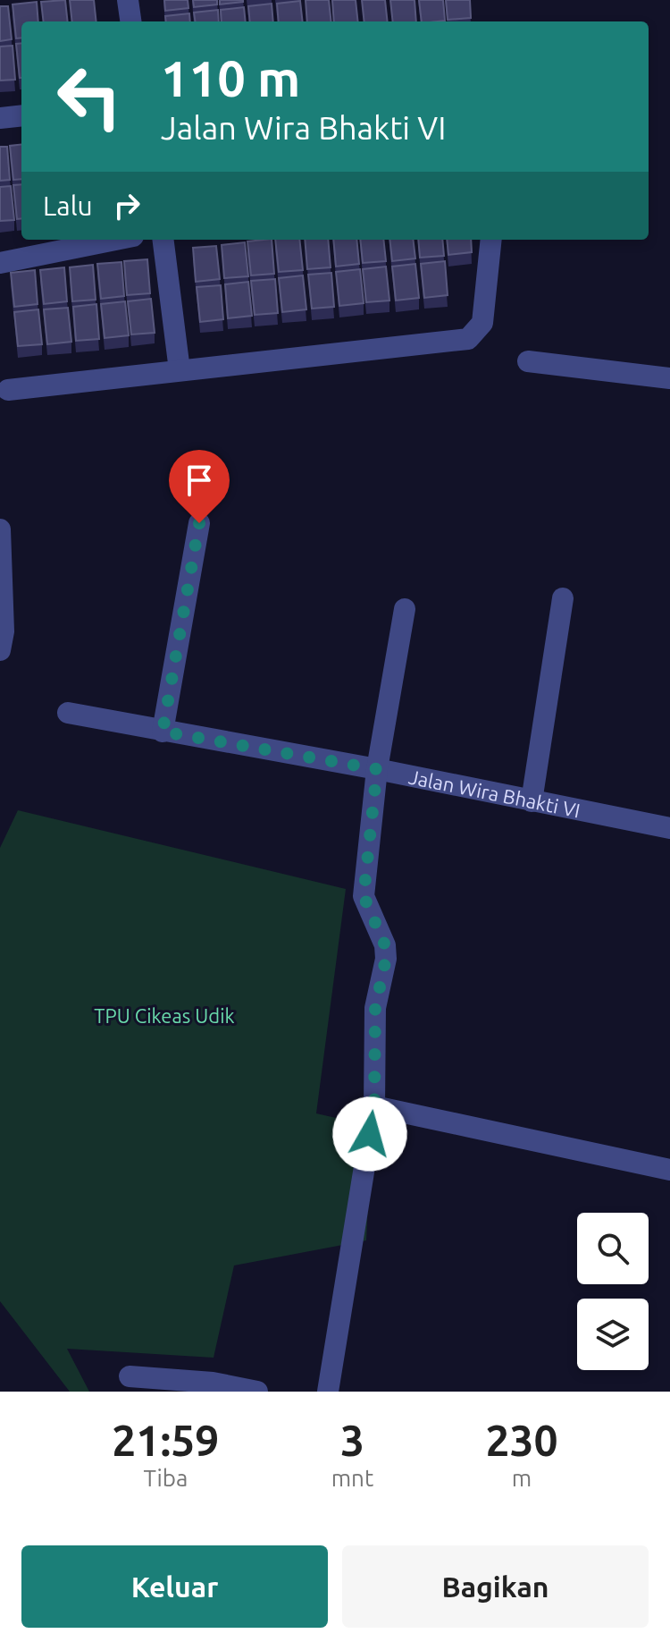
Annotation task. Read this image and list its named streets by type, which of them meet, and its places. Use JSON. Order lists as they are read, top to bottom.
{
  "streets": {
    "street": ["Jalan Wira Bhakti VI"]
  },
  "parks": ["TPU Cikeas Udik"],
  "page": {
    "turn": ["110 m", "Jalan Wira Bhakti VI"],
    "then": "Lalu",
    "eta": [
      "21:59",
      "Tiba",
      "3",
      "mnt",
      "230",
      "m"
    ],
    "buttons": ["Keluar", "Bagikan"]
  }
}
